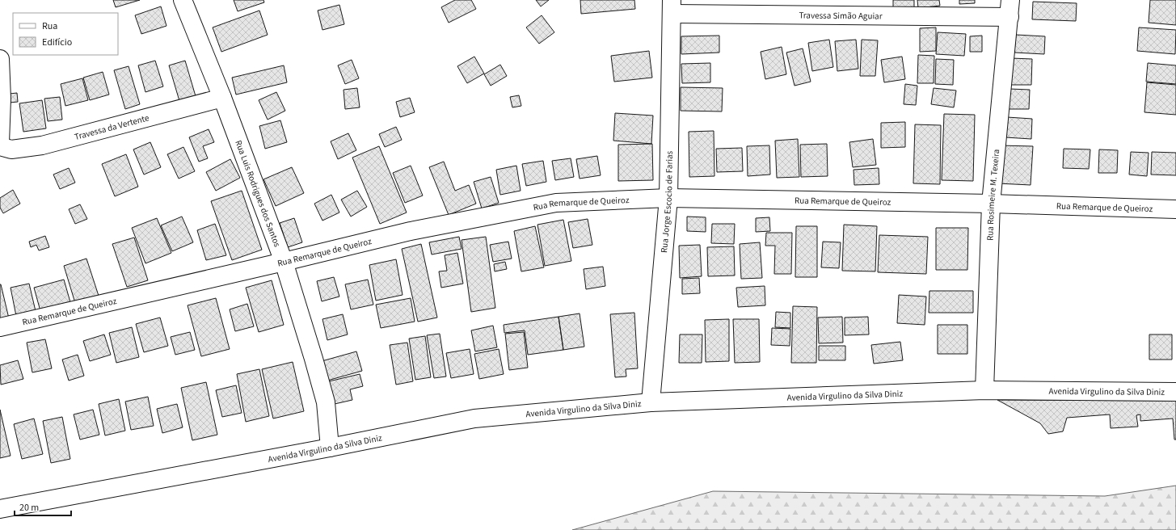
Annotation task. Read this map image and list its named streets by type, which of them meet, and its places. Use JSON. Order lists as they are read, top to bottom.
{
  "streets": {
    "street": [
      "Travessa Simão Aguiar",
      "Travessa da Vertente",
      "Rua Luis Rodrigues dos Santos",
      "Rua Rosimeire M. Texeira",
      "Rua Jorge Escocio de Farias",
      "Rua Remarque de Queiroz",
      "Avenida Virgulino da Silva Diniz"
    ]
  },
  "crossings": [
    ["Travessa Simão Aguiar", "Rua Rosimeire M. Texeira"],
    ["Travessa Simão Aguiar", "Rua Jorge Escocio de Farias"],
    ["Travessa da Vertente", "Rua Luis Rodrigues dos Santos"],
    ["Rua Luis Rodrigues dos Santos", "Rua Remarque de Queiroz"],
    ["Rua Luis Rodrigues dos Santos", "Avenida Virgulino da Silva Diniz"],
    ["Rua Rosimeire M. Texeira", "Rua Remarque de Queiroz"],
    ["Rua Rosimeire M. Texeira", "Avenida Virgulino da Silva Diniz"],
    ["Rua Jorge Escocio de Farias", "Rua Remarque de Queiroz"],
    ["Rua Jorge Escocio de Farias", "Avenida Virgulino da Silva Diniz"]
  ],
  "legend": ["Rua", "Edifício"],
  "scale_bar": "20 m"
}
